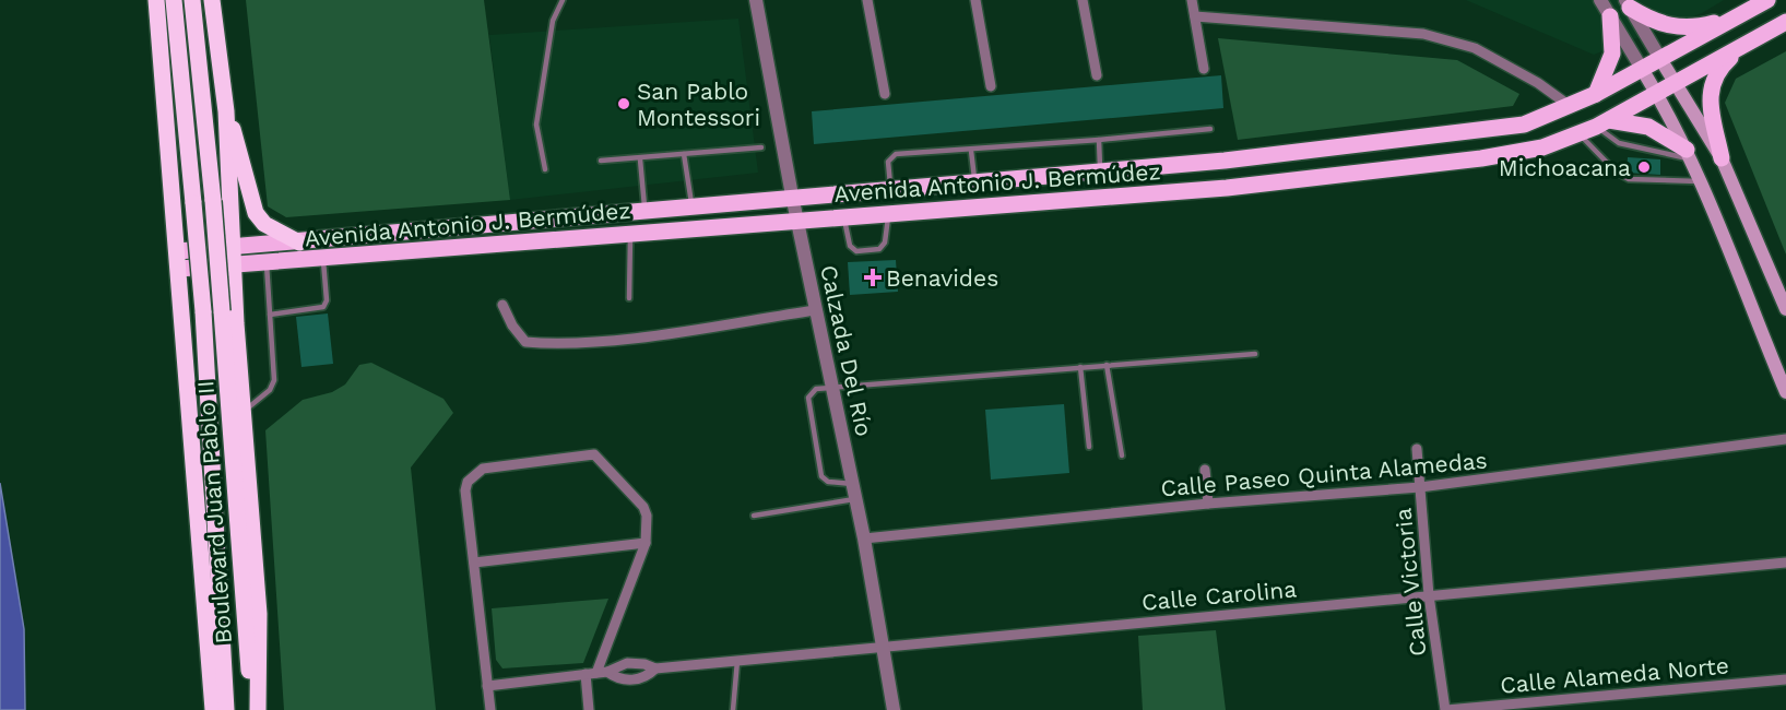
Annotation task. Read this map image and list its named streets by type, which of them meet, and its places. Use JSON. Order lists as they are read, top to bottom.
{
  "streets": {
    "highway": ["Boulevard Juan Pablo II"],
    "main road": ["Avenida Antonio J. Bermúdez"],
    "street": [
      "Calzada Del Río",
      "Calle Paseo Quinta Alamedas",
      "Calle Victoria",
      "Calle Carolina",
      "Calle Alameda Norte"
    ]
  },
  "crossings": [
    ["Avenida Antonio J. Bermúdez", "Calzada Del Río"],
    ["Calzada Del Río", "Calle Paseo Quinta Alamedas"],
    ["Calzada Del Río", "Calle Carolina"],
    ["Calle Paseo Quinta Alamedas", "Calle Victoria"],
    ["Calle Victoria", "Calle Carolina"],
    ["Calle Victoria", "Calle Alameda Norte"]
  ],
  "places": {
    "other": ["San Pablo Montessori", "Michoacana"],
    "health": ["Benavides"]
  }
}
